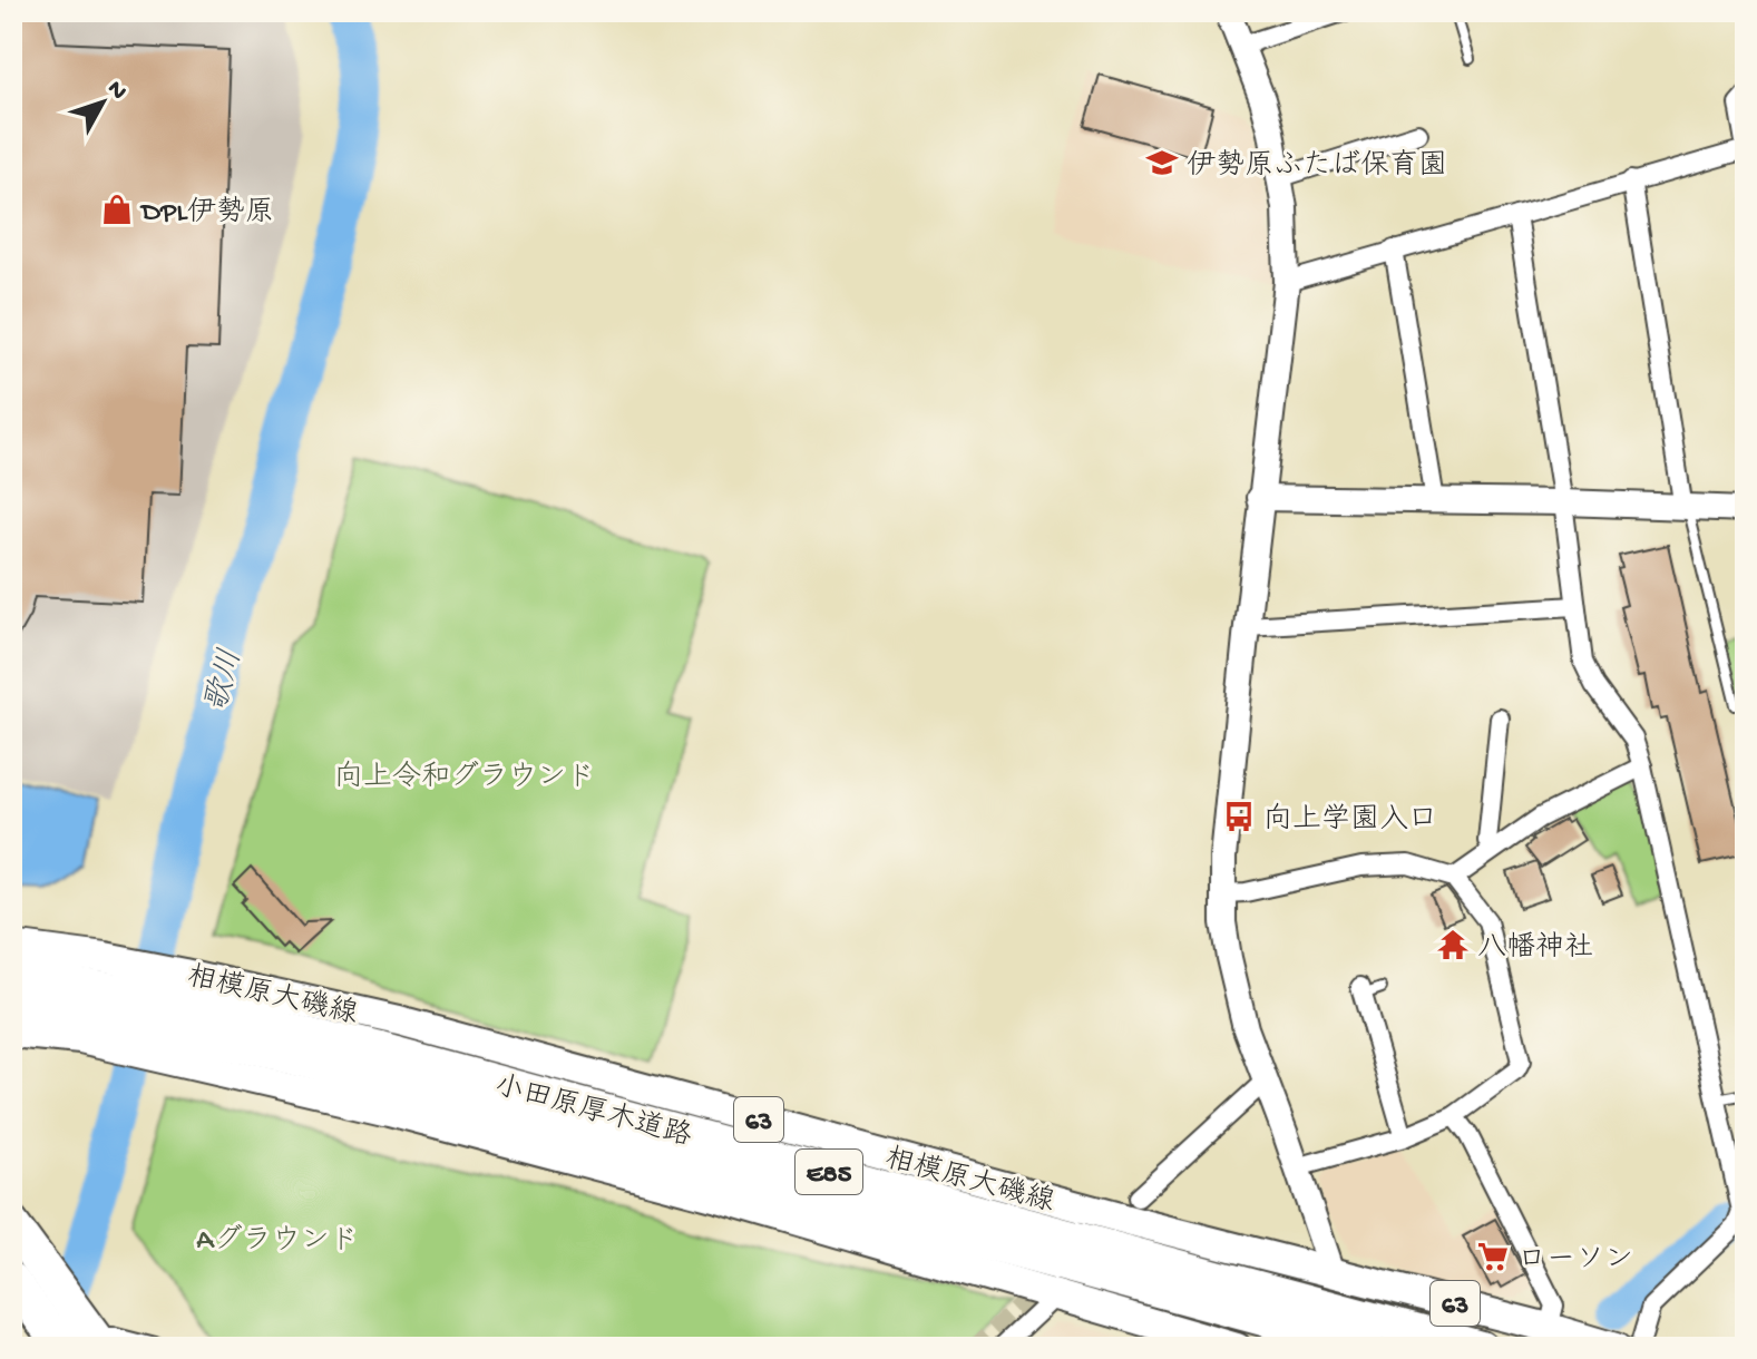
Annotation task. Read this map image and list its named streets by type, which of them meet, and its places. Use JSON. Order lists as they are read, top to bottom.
{
  "streets": {
    "highway": ["小田原厚木道路", "E85"],
    "main road": ["相模原大磯線", "63"]
  },
  "crossings": [
    ["相模原大磯線", "小田原厚木道路"]
  ],
  "water": ["歌川"],
  "parks": ["向上令和グラウンド", "Aグラウンド"],
  "places": {
    "school or university": ["伊勢原ふたば保育園"],
    "shop": ["DPL伊勢原"],
    "bus stop": ["向上学園入口"],
    "temple": ["八幡神社"],
    "supermarket": ["ローソン"]
  },
  "north": "top right"
}
